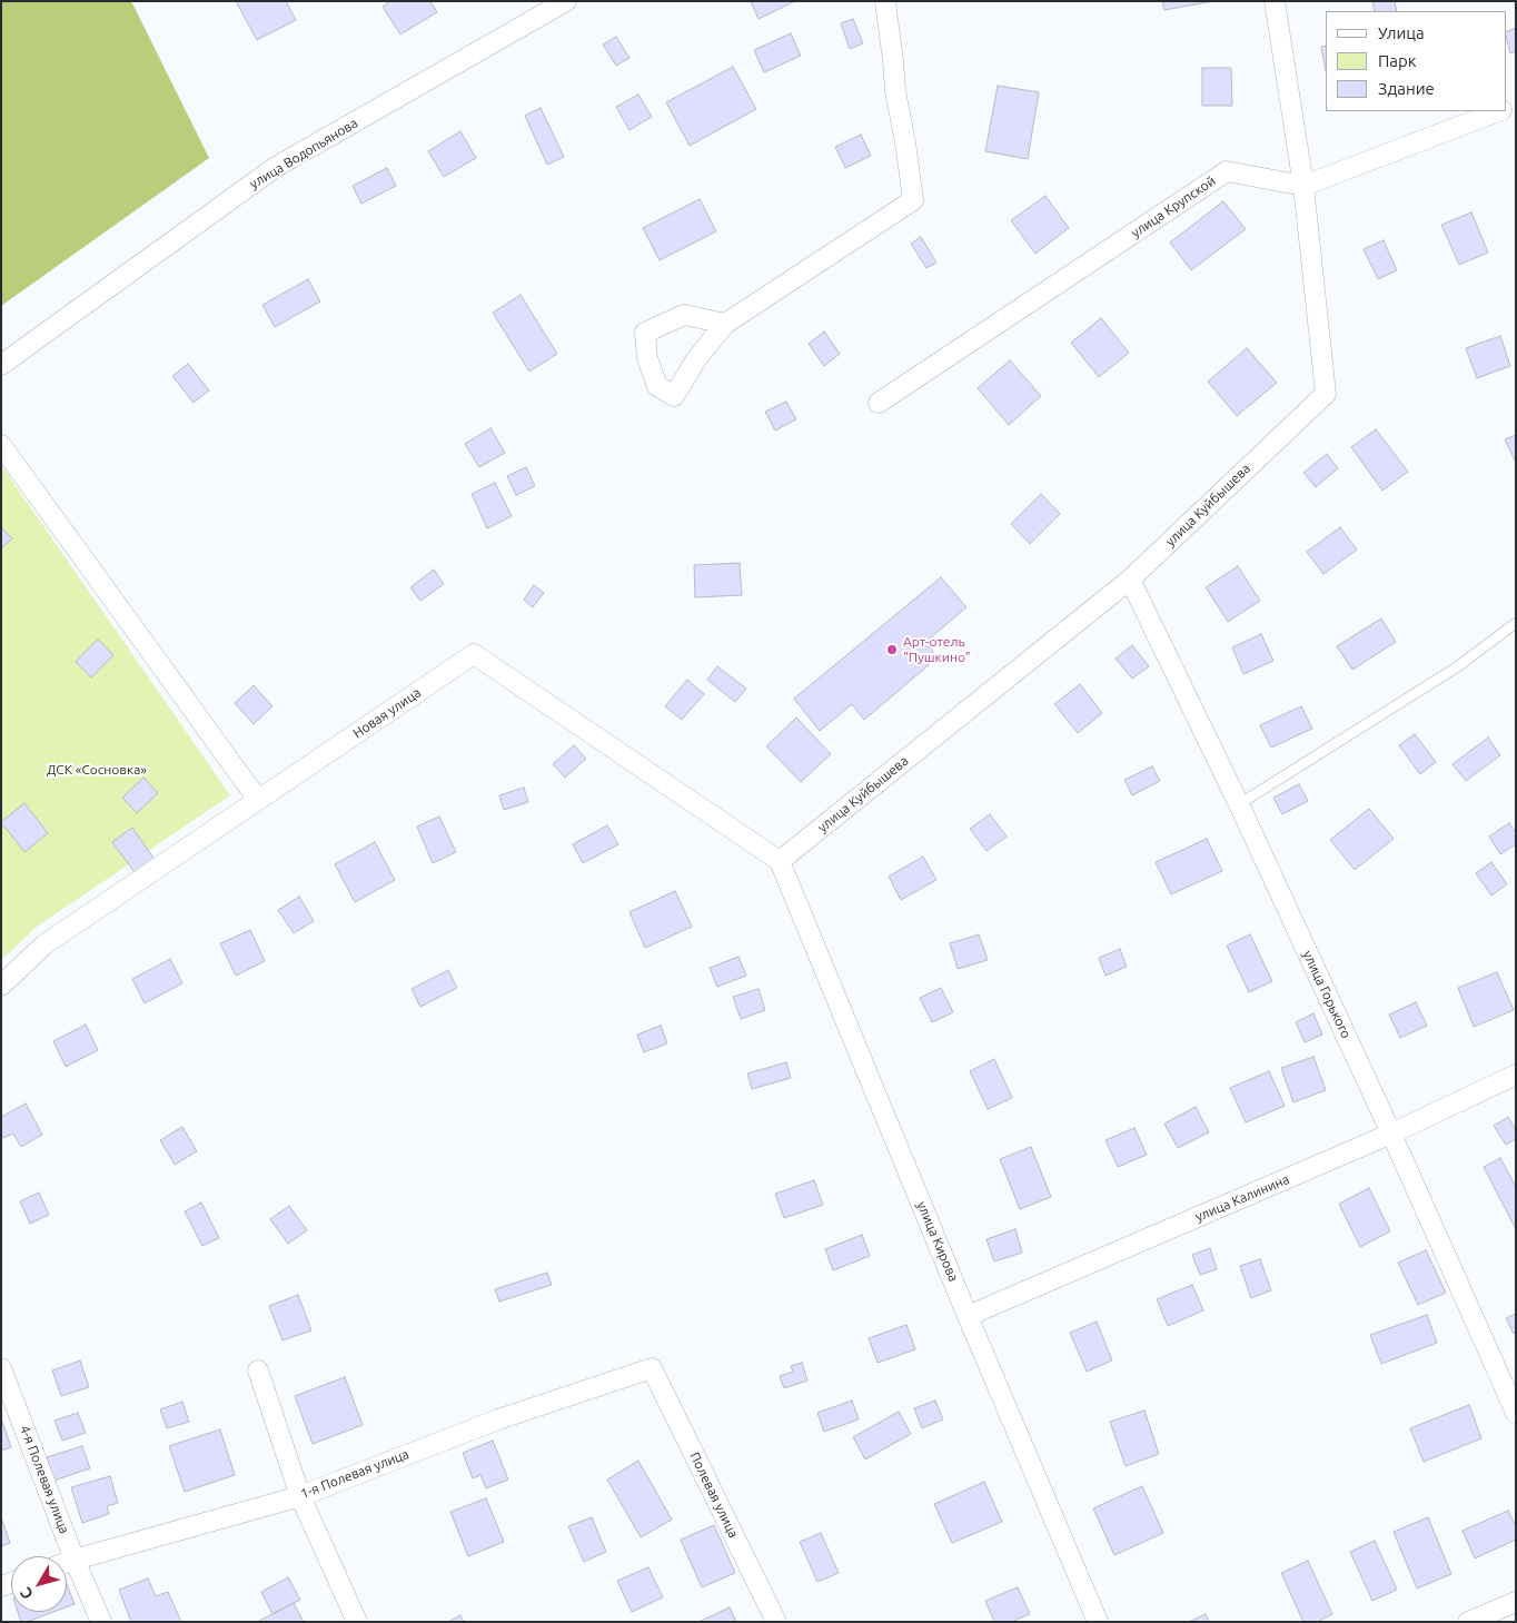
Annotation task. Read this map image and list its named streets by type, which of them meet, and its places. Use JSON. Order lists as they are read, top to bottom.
{
  "streets": {
    "street": [
      "улица Водопьянова",
      "улица Крупской",
      "улица Куйбышева",
      "Новая улица",
      "улица Горького",
      "улица Калинина",
      "улица Кирова",
      "1-я Полевая улица",
      "4-я Полевая улица",
      "Полевая улица"
    ]
  },
  "crossings": [
    ["улица Крупской", "улица Куйбышева"],
    ["улица Куйбышева", "Новая улица"],
    ["улица Куйбышева", "улица Горького"],
    ["улица Куйбышева", "улица Кирова"],
    ["Новая улица", "улица Кирова"],
    ["улица Горького", "улица Калинина"],
    ["улица Калинина", "улица Кирова"],
    ["1-я Полевая улица", "4-я Полевая улица"],
    ["1-я Полевая улица", "Полевая улица"]
  ],
  "parks": ["ДСК «Сосновка»"],
  "places": ["Арт-отель \"Пушкино\""],
  "legend": ["Улица", "Парк", "Здание"],
  "north": "bottom left"
}
